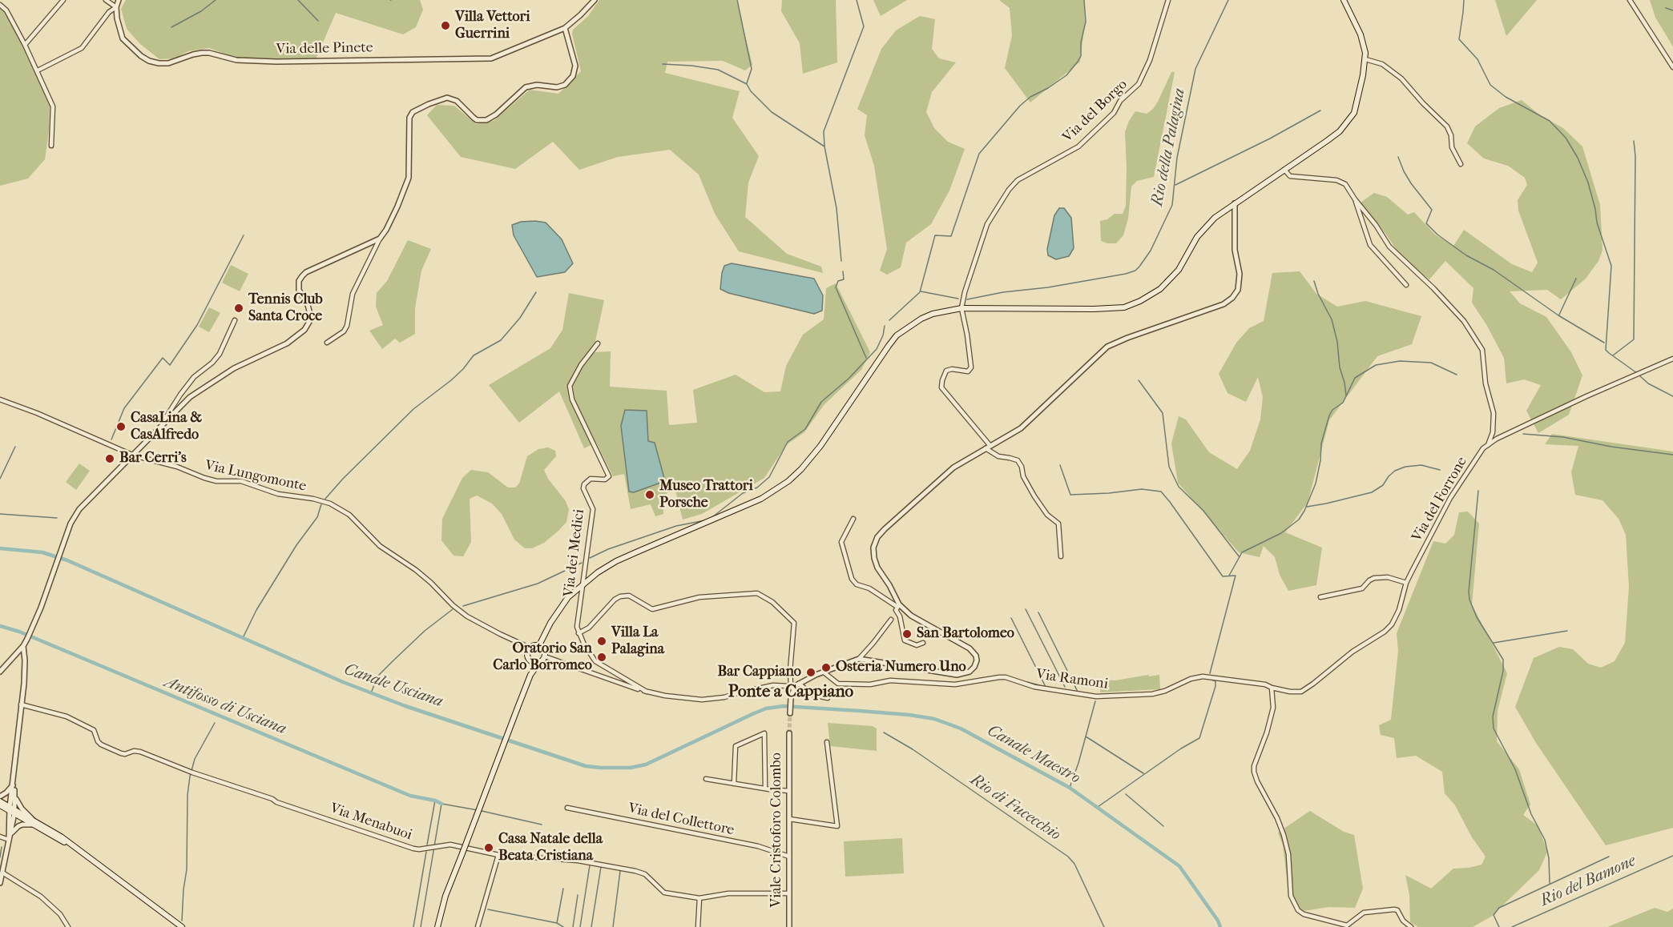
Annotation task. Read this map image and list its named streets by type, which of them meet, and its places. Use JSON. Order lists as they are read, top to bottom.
{
  "streets": {
    "street": [
      "Via delle Pinete",
      "Via del Borgo",
      "Via Lungomonte",
      "Via del Forrone",
      "Via dei Medici",
      "Via Ramoni",
      "Via del Collettore",
      "Via Menabuoi",
      "Viale Cristoforo Colombo"
    ]
  },
  "crossings": [
    ["Via del Forrone", "Via Ramoni"],
    ["Via del Collettore", "Viale Cristoforo Colombo"],
    ["Via Menabuoi", "Viale Cristoforo Colombo"]
  ],
  "districts": ["Ponte a Cappiano"],
  "water": [
    "Rio della Palagina",
    "Canale Usciana",
    "Antifosso di Usciana",
    "Canale Maestro",
    "Rio di Fucecchio",
    "Rio del Bamone"
  ],
  "places": [
    "Villa Vettori Guerrini",
    "Tennis Club Santa Croce",
    "CasaLina & CasAlfredo",
    "Bar Cerri's",
    "Museo Trattori Porsche",
    "San Bartolomeo",
    "Villa La Palagina",
    "Oratorio San Carlo Borromeo",
    "Osteria Numero Uno",
    "Bar Cappiano",
    "Casa Natale della Beata Cristiana"
  ]
}
